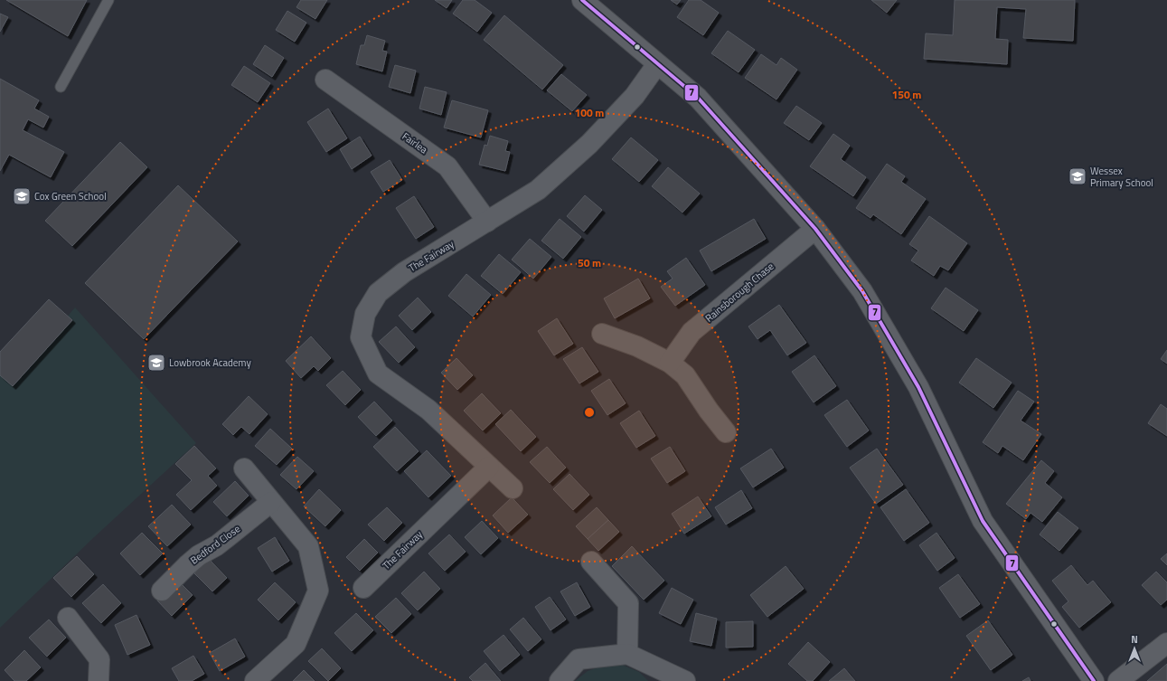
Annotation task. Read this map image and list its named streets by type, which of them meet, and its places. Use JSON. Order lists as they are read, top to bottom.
{
  "streets": {
    "street": [
      "Fairlea",
      "The Fairway",
      "Rainsborough Chase",
      "Bedford Close"
    ]
  },
  "crossings": [
    ["Fairlea", "The Fairway"]
  ],
  "places": {
    "school or university": ["Wessex Primary School", "Cox Green School", "Lowbrook Academy"]
  },
  "lines": ["transit line 7"],
  "north": "top",
  "rings": ["150 m", "100 m", "50 m"]
}
